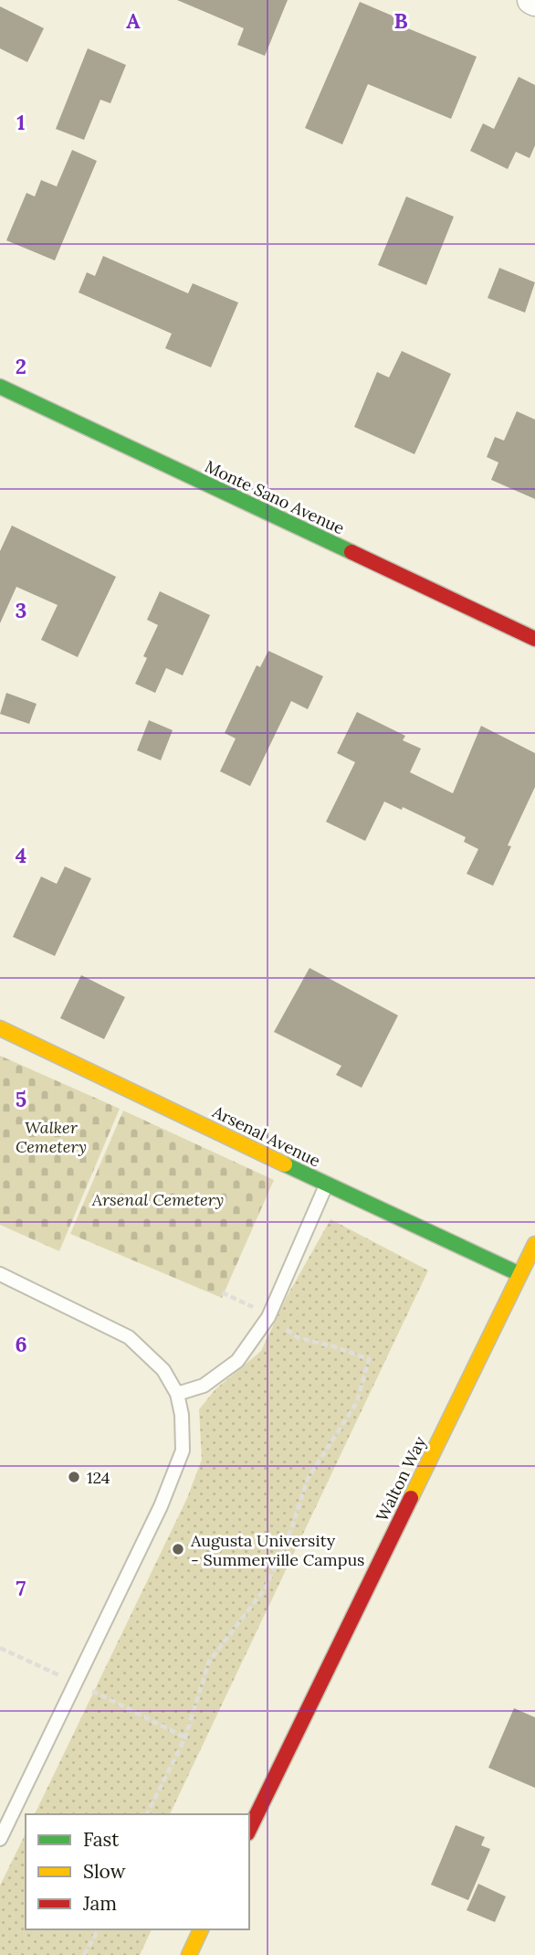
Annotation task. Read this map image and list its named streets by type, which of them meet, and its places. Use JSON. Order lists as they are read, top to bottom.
{
  "streets": {
    "street": ["Monte Sano Avenue", "Arsenal Avenue", "Walton Way"]
  },
  "crossings": [
    ["Arsenal Avenue", "Walton Way"]
  ],
  "parks": ["Walker Cemetery", "Arsenal Cemetery"],
  "places": ["124", "Augusta University - Summerville Campus"],
  "legend": ["Fast", "Slow", "Jam"],
  "grid": {
    "columns": ["A", "B"],
    "rows": [
      "1",
      "2",
      "3",
      "4",
      "5",
      "6",
      "7"
    ]
  }
}
